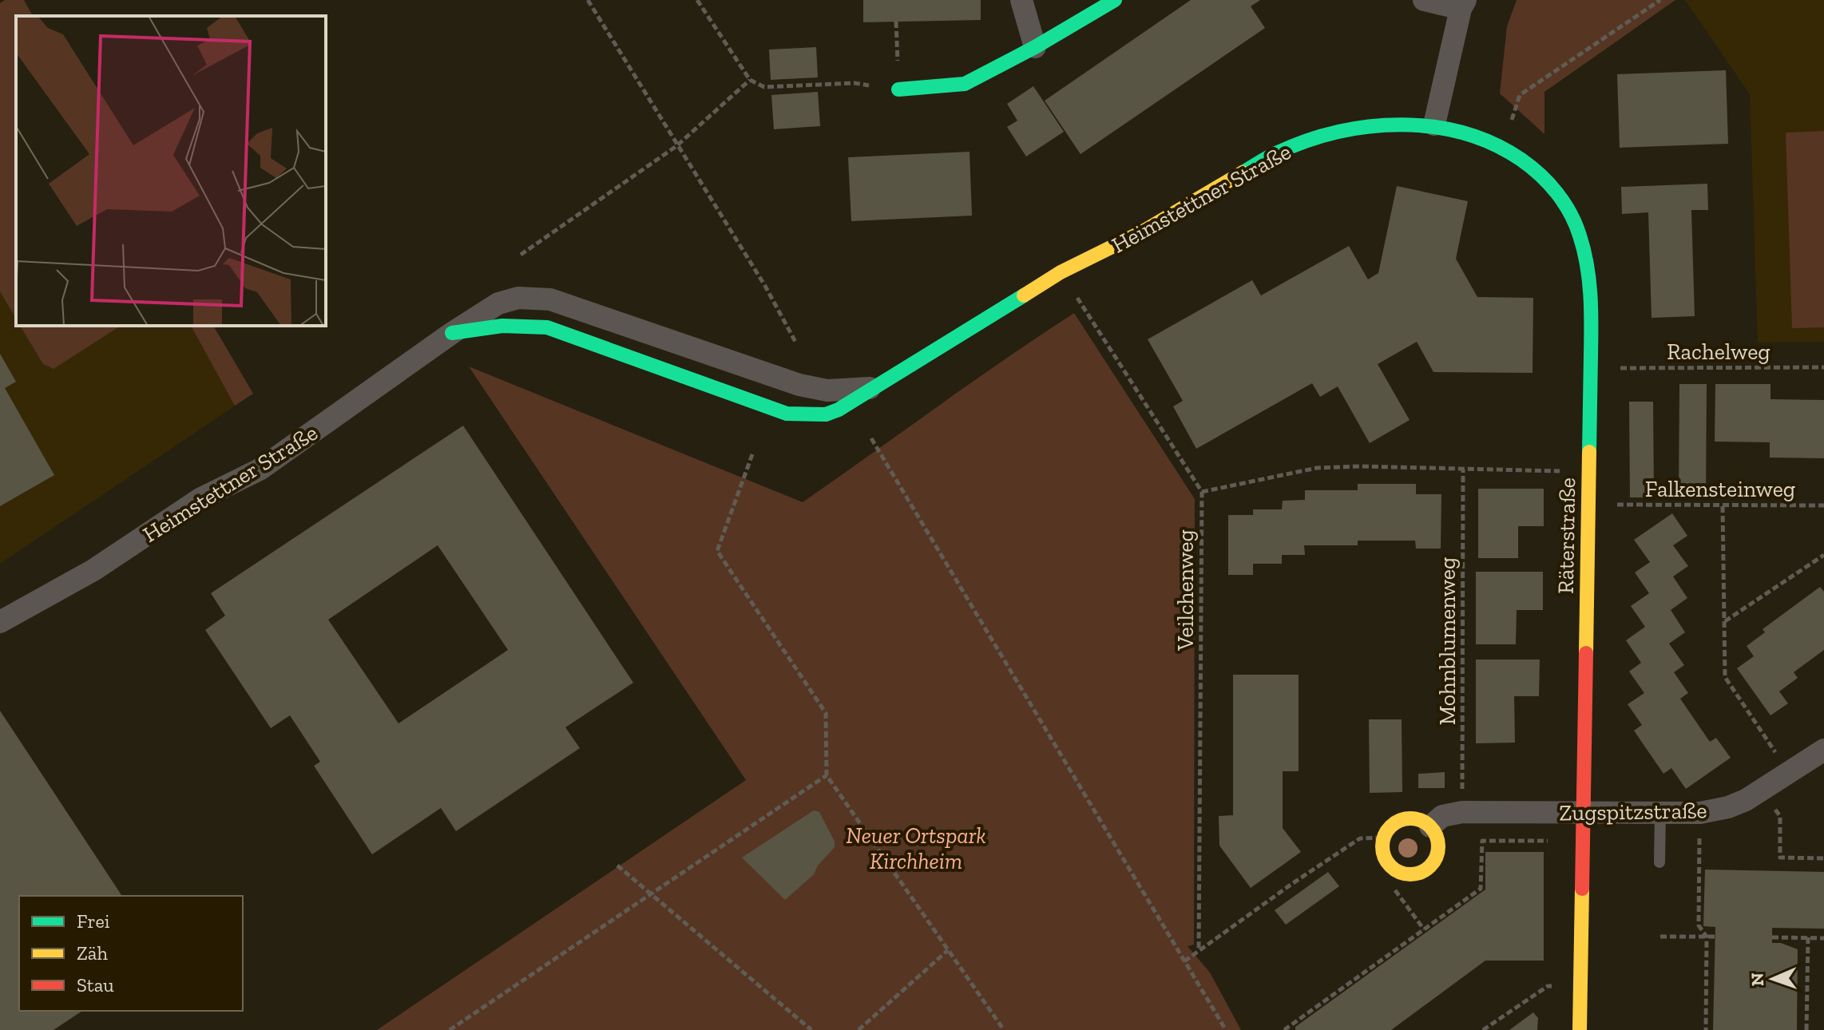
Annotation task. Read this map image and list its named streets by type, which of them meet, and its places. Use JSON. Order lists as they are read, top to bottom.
{
  "streets": {
    "street": ["Heimstettner Straße", "Räterstraße", "Zugspitzstraße"],
    "path": [
      "Rachelweg",
      "Falkensteinweg",
      "Veilchenweg",
      "Mohnblumenweg"
    ]
  },
  "crossings": [
    ["Heimstettner Straße", "Räterstraße"],
    ["Räterstraße", "Zugspitzstraße"],
    ["Mohnblumenweg", "Zugspitzstraße"]
  ],
  "parks": ["Neuer Ortspark Kirchheim"],
  "legend": ["Frei", "Zäh", "Stau"],
  "north": "left"
}
